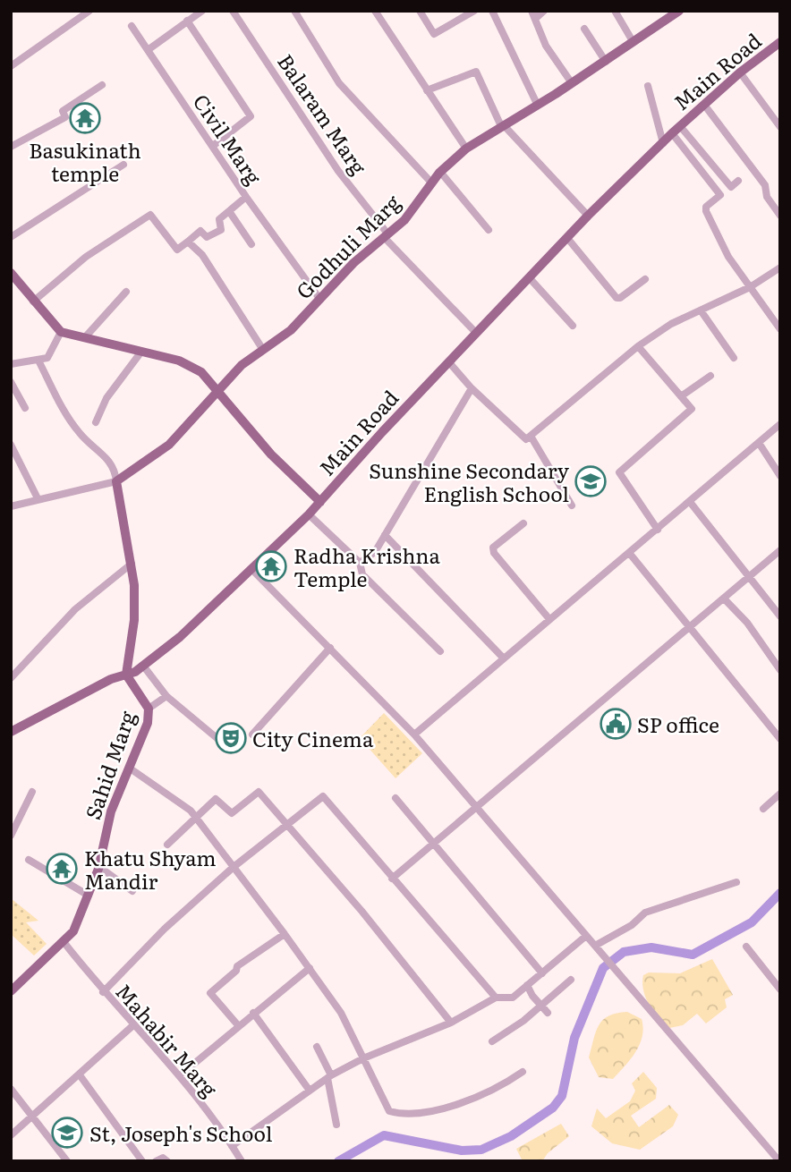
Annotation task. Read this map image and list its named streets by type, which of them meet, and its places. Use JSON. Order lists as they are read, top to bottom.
{
  "streets": {
    "main road": ["Main Road", "Godhuli Marg", "Sahid Marg"],
    "street": ["Balaram Marg", "Civil Marg", "Mahabir Marg"]
  },
  "crossings": [
    ["Main Road", "Balaram Marg"],
    ["Main Road", "Sahid Marg"],
    ["Balaram Marg", "Godhuli Marg"],
    ["Civil Marg", "Godhuli Marg"],
    ["Sahid Marg", "Mahabir Marg"]
  ],
  "places": {
    "temple": ["Basukinath temple", "Radha Krishna Temple", "Khatu Shyam Mandir"],
    "school or university": ["Sunshine Secondary English School", "St, Joseph's School"],
    "public building": ["SP office"],
    "theatre": ["City Cinema"]
  }
}
